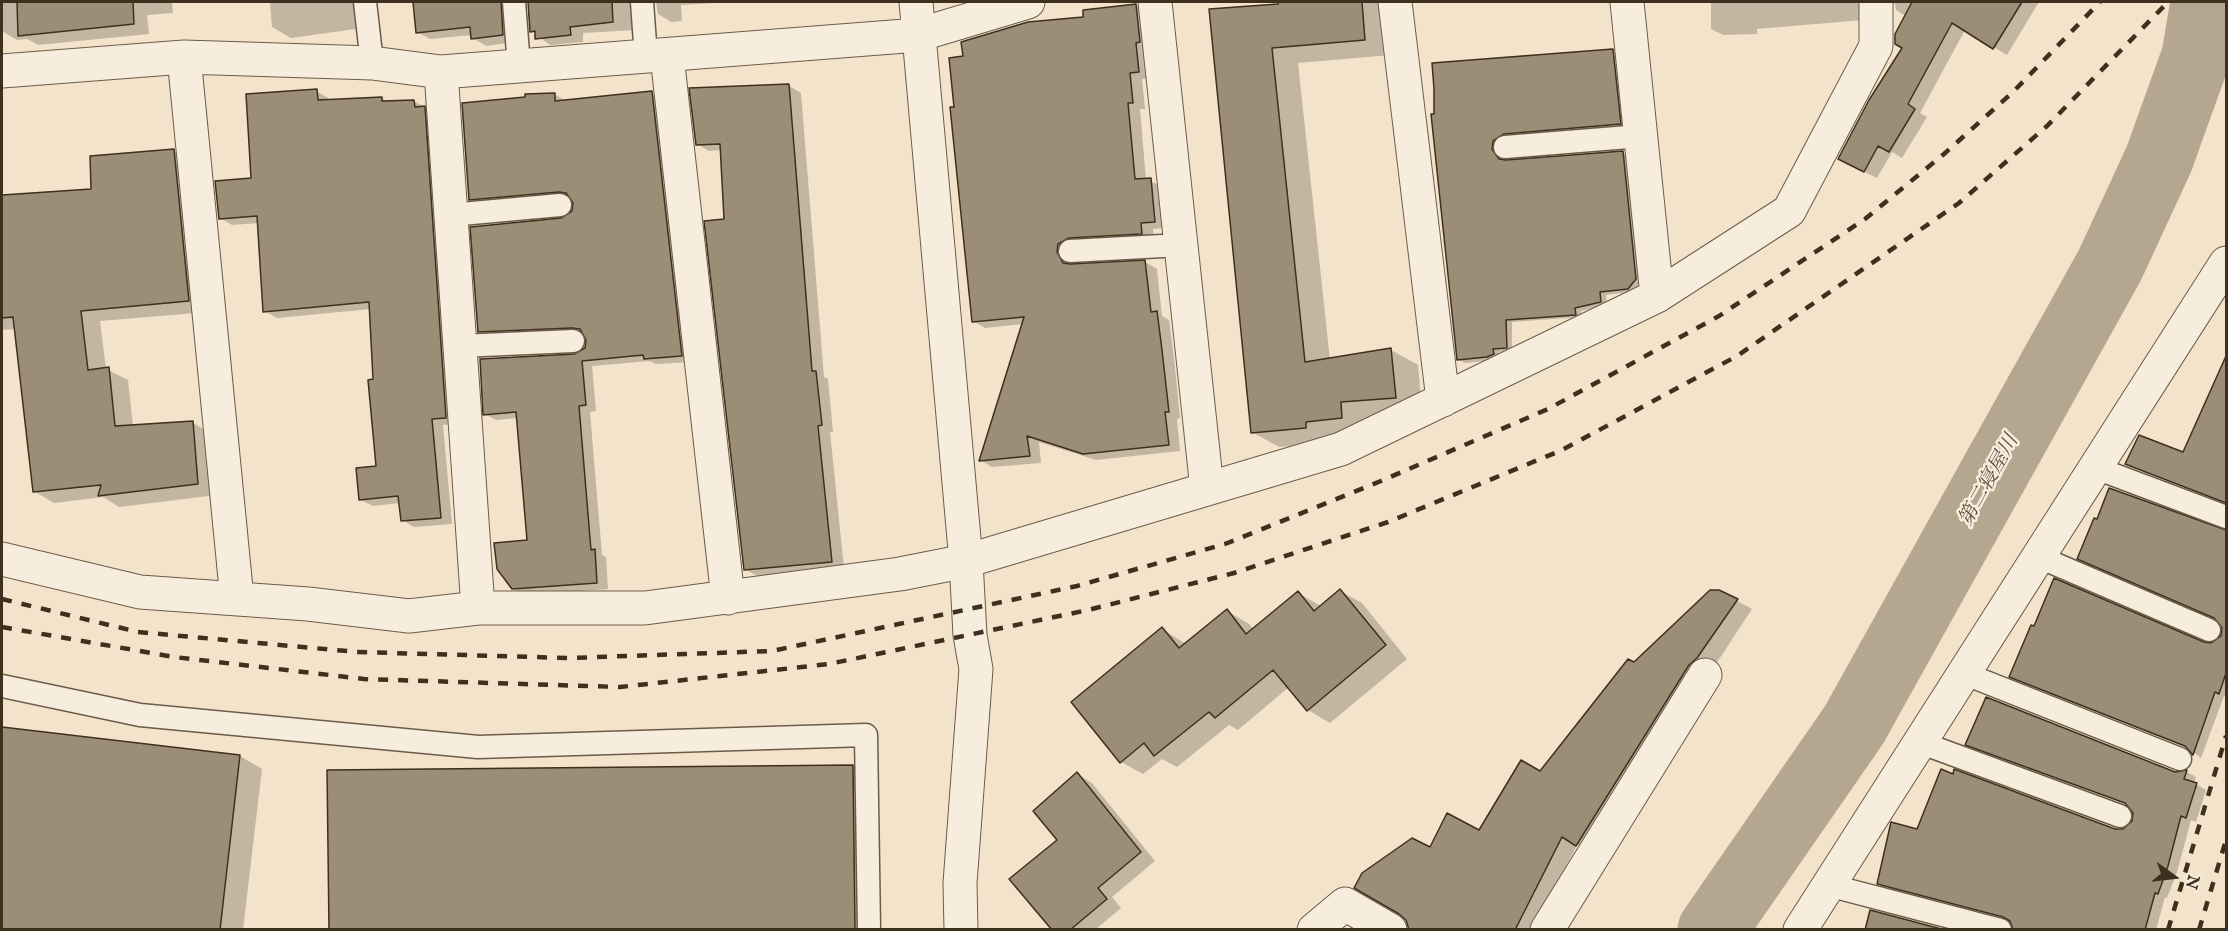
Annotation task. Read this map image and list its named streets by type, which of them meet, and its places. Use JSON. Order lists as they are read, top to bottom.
{
  "water": ["第二寝屋川"],
  "north": "right"
}
